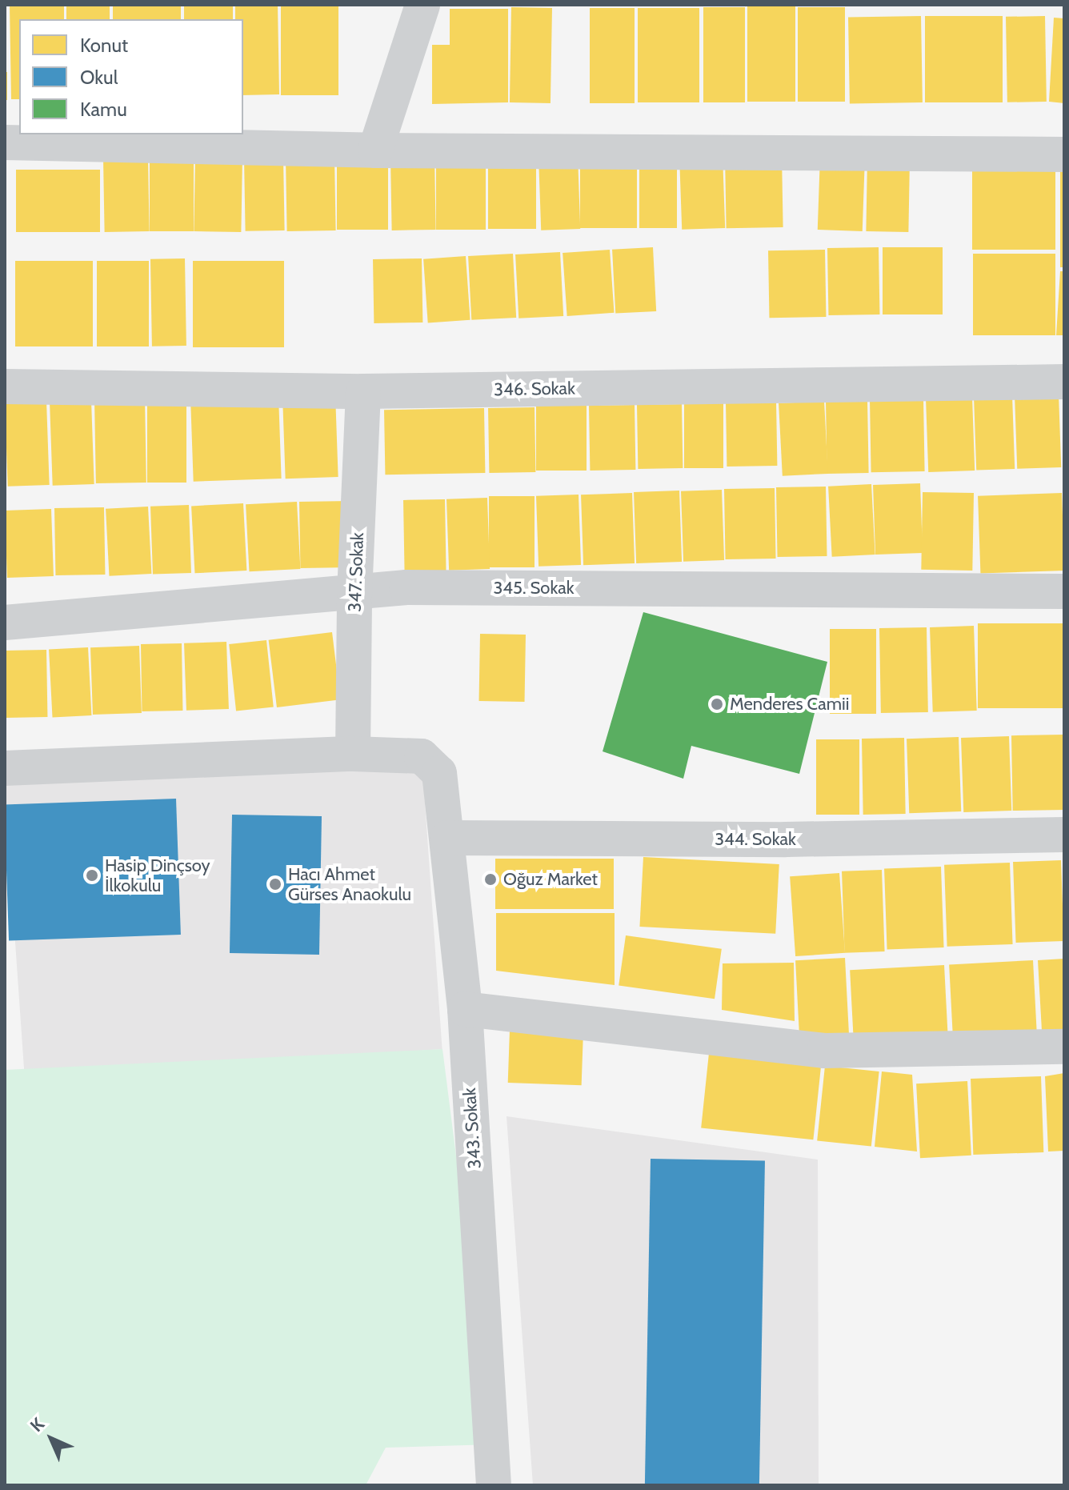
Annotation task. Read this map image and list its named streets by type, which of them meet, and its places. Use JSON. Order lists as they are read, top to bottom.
{
  "streets": {
    "street": [
      "346. Sokak",
      "347. Sokak",
      "345. Sokak",
      "344. Sokak",
      "343. Sokak"
    ]
  },
  "crossings": [
    ["346. Sokak", "347. Sokak"],
    ["347. Sokak", "345. Sokak"],
    ["347. Sokak", "343. Sokak"],
    ["344. Sokak", "343. Sokak"]
  ],
  "places": [
    "Menderes Camii",
    "Hasip Dinçsoy İlkokulu",
    "Oğuz Market",
    "Hacı Ahmet Gürses Anaokulu"
  ],
  "legend": ["Konut", "Okul", "Kamu"],
  "north": "top left"
}
